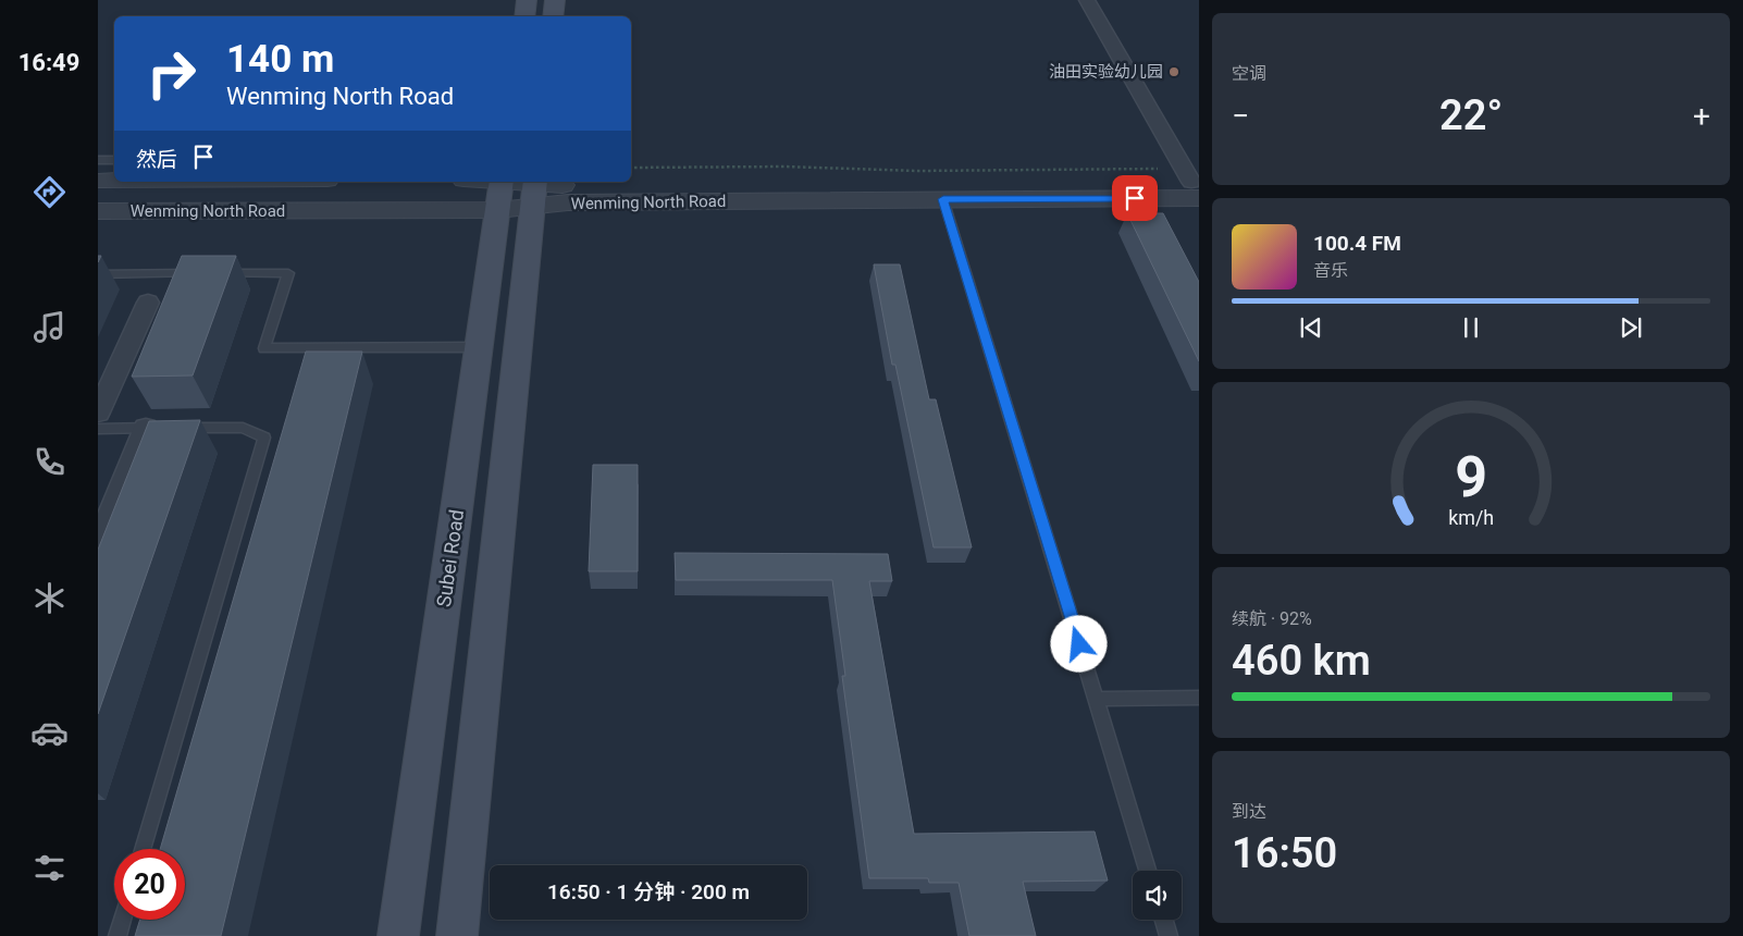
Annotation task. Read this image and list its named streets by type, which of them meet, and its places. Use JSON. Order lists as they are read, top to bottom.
{
  "streets": {
    "main road": ["Subei Road"],
    "street": ["Wenming North Road"]
  },
  "crossings": [
    ["Wenming North Road", "Subei Road"]
  ],
  "places": ["油田实验幼儿园"],
  "page": {
    "tabs": "16:49",
    "tile": [
      "空调",
      ["续航 · 92%", "460 km"],
      ["到达", "16:50"]
    ],
    "turn": ["140 m", "Wenming North Road"],
    "heat": ["−", "22°", "+"],
    "then": "然后",
    "song": ["100.4 FM", "音乐"],
    "limit": "20",
    "trip": "16:50 · 1 分钟 · 200 m",
    "gauge": ["9", "km/h"]
  }
}
